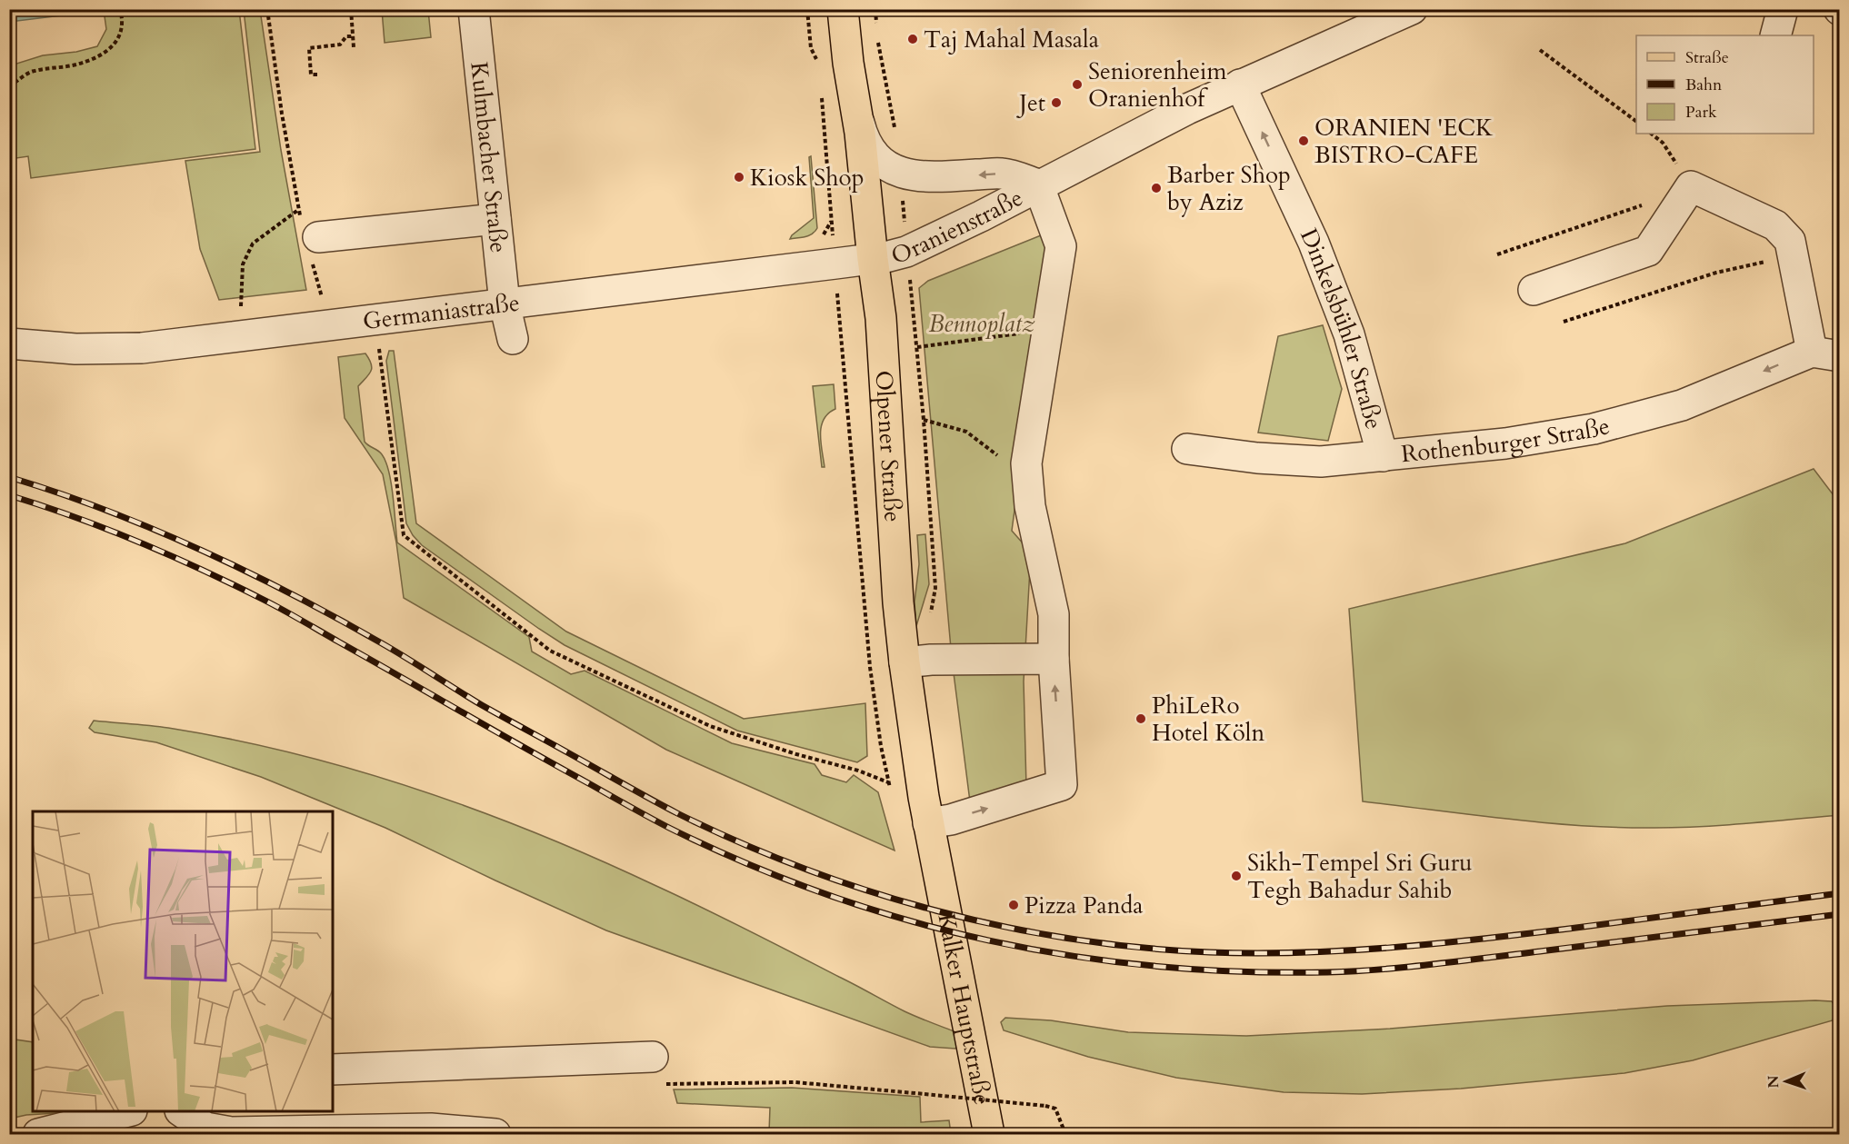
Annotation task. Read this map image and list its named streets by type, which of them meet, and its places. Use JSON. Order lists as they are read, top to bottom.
{
  "streets": {
    "main road": ["Olpener Straße", "Kalker Hauptstraße"],
    "street": [
      "Kulmbacher Straße",
      "Oranienstraße",
      "Germaniastraße",
      "Dinkelsbühler Straße",
      "Rothenburger Straße"
    ]
  },
  "crossings": [
    ["Kulmbacher Straße", "Germaniastraße"],
    ["Oranienstraße", "Germaniastraße"],
    ["Oranienstraße", "Dinkelsbühler Straße"],
    ["Oranienstraße", "Olpener Straße"],
    ["Germaniastraße", "Olpener Straße"],
    ["Dinkelsbühler Straße", "Rothenburger Straße"],
    ["Olpener Straße", "Kalker Hauptstraße"]
  ],
  "one_way": ["Rothenburger Straße"],
  "parks": ["Bennoplatz"],
  "places": [
    "Taj Mahal Masala",
    "Seniorenheim Oranienhof",
    "Jet",
    "ORANIEN 'ECK BISTRO-CAFE",
    "Kiosk Shop",
    "Barber Shop by Aziz",
    "PhiLeRo Hotel Köln",
    "Sikh-Tempel Sri Guru Tegh Bahadur Sahib",
    "Pizza Panda"
  ],
  "legend": ["Straße", "Bahn", "Park"],
  "north": "left"
}
